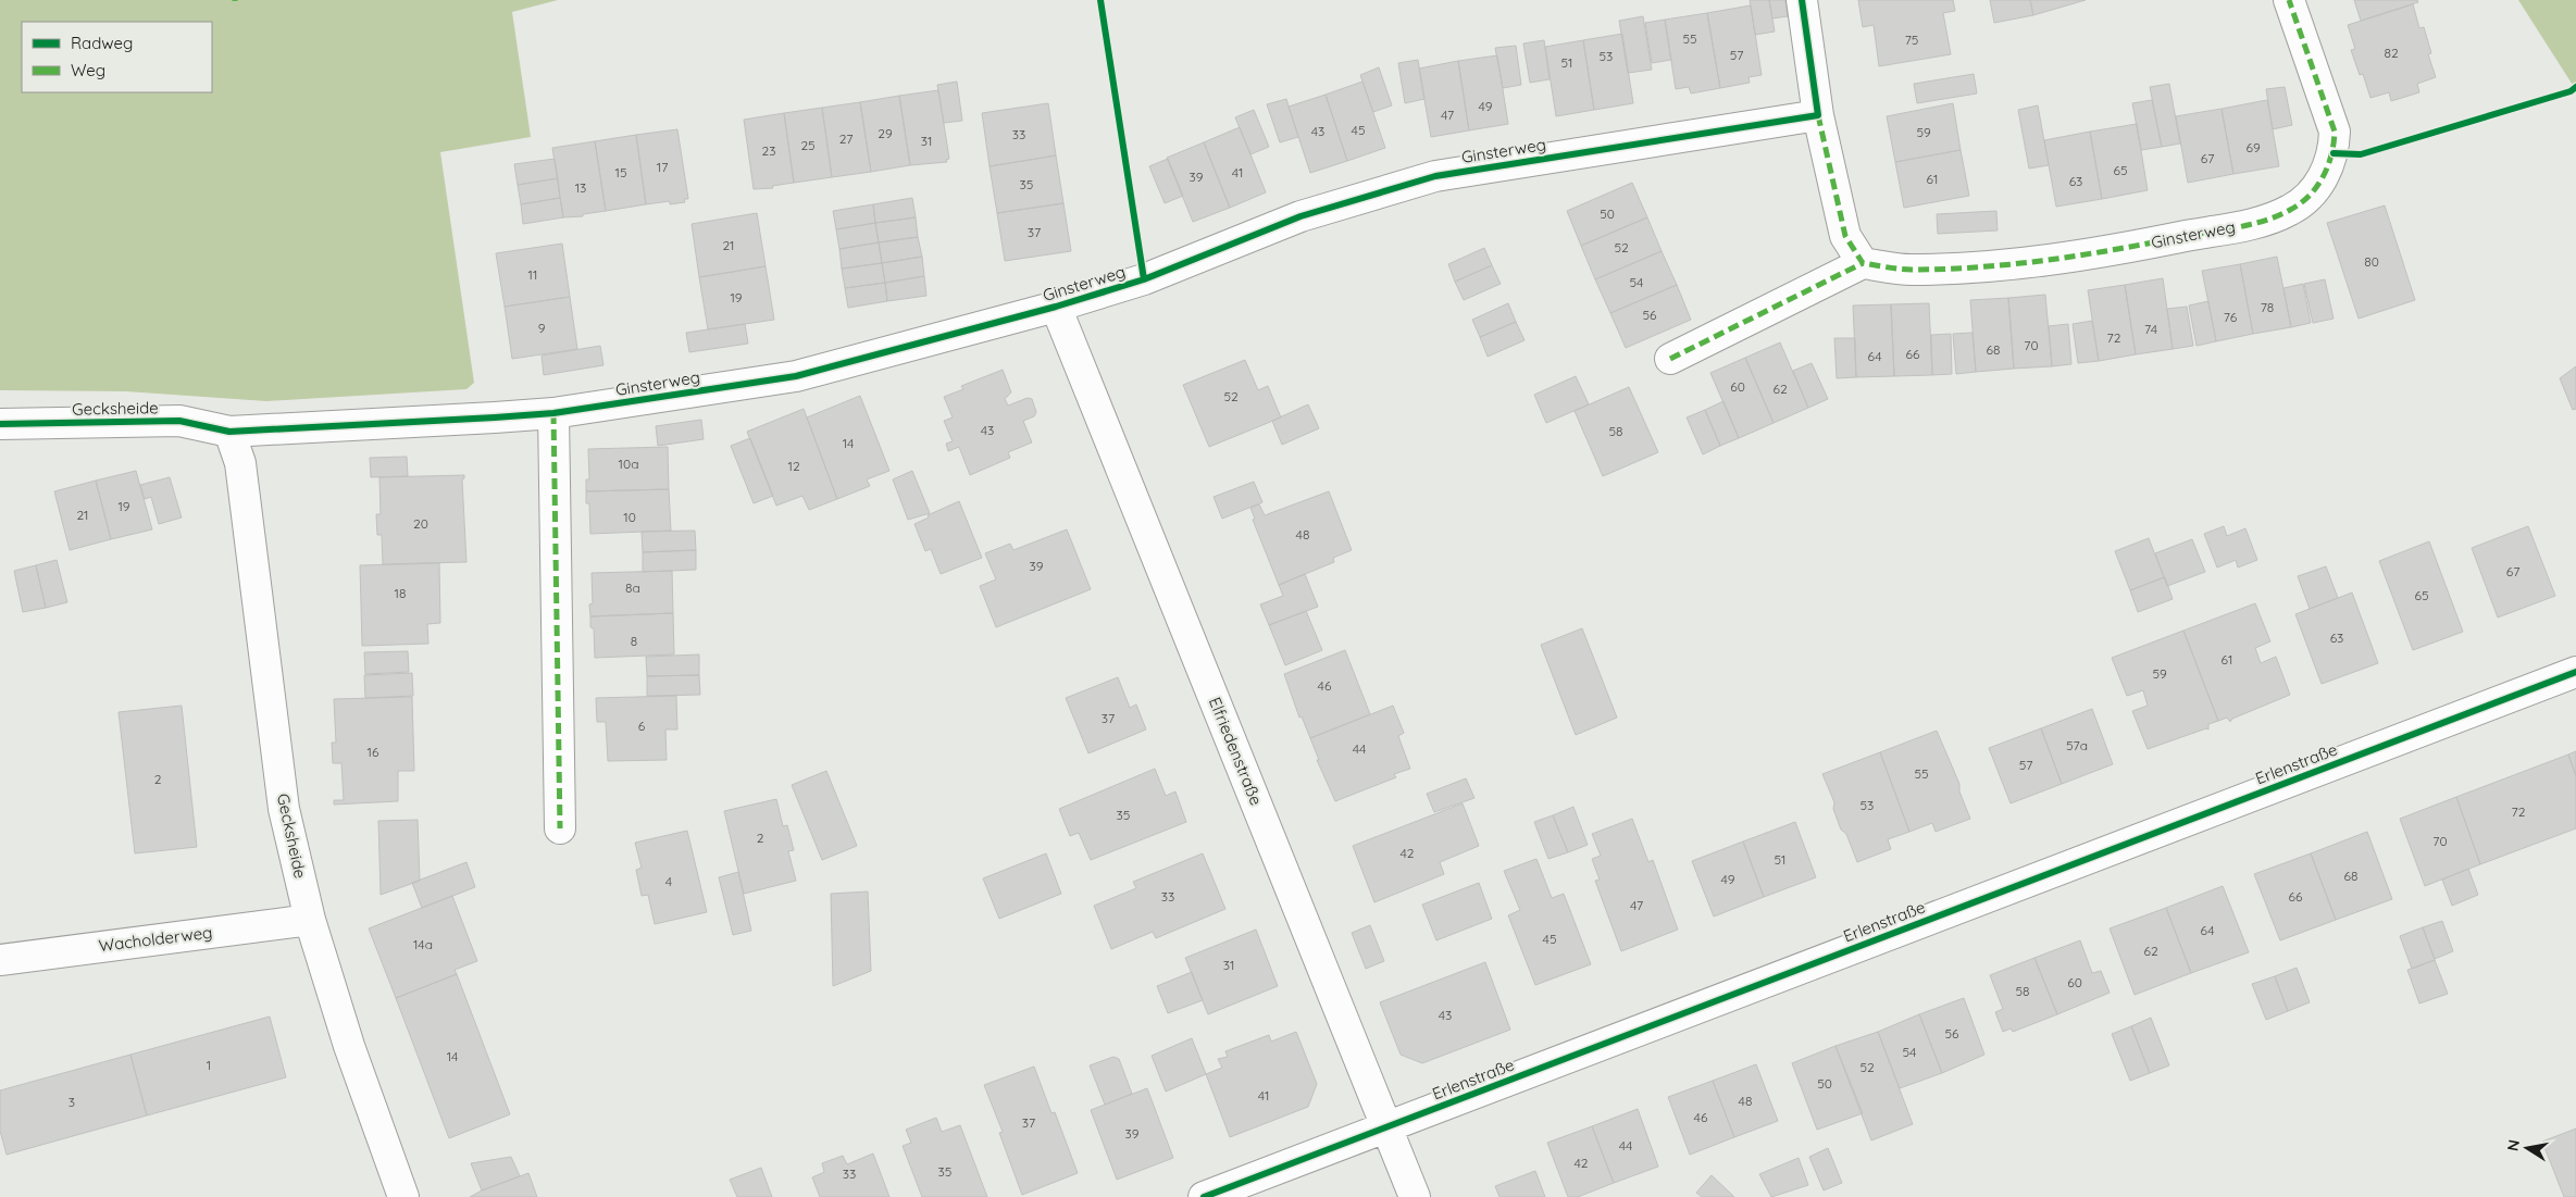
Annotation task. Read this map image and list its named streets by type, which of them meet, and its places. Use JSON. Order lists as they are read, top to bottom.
{
  "streets": {
    "street": [
      "Ginsterweg",
      "Gecksheide",
      "Elfriedenstraße",
      "Erlenstraße",
      "Wacholderweg"
    ]
  },
  "crossings": [
    ["Ginsterweg", "Gecksheide"],
    ["Ginsterweg", "Elfriedenstraße"],
    ["Gecksheide", "Wacholderweg"],
    ["Elfriedenstraße", "Erlenstraße"]
  ],
  "house_numbers": [
    "55",
    "75",
    "82",
    "57",
    "53",
    "51",
    "49",
    "47",
    "45",
    "43",
    "59",
    "29",
    "33",
    "27",
    "31",
    "25",
    "69",
    "23",
    "67",
    "17",
    "65",
    "15",
    "41",
    "39",
    "61",
    "63",
    "35",
    "13",
    "50",
    "37",
    "21",
    "52",
    "80",
    "11",
    "54",
    "19",
    "78",
    "56",
    "76",
    "9",
    "74",
    "72",
    "70",
    "68",
    "66",
    "64",
    "60",
    "62",
    "52",
    "43",
    "58",
    "14",
    "10a",
    "12",
    "19",
    "21",
    "10",
    "20",
    "48",
    "39",
    "67",
    "8a",
    "18",
    "65",
    "63",
    "8",
    "61",
    "59",
    "46",
    "37",
    "6",
    "57a",
    "44",
    "16",
    "57",
    "55",
    "2",
    "53",
    "72",
    "35",
    "2",
    "70",
    "42",
    "51",
    "68",
    "49",
    "4",
    "33",
    "66",
    "47",
    "64",
    "45",
    "14a",
    "62",
    "31",
    "60",
    "58",
    "43",
    "56",
    "54",
    "14",
    "1",
    "52",
    "50",
    "41",
    "48",
    "3",
    "46",
    "37",
    "39",
    "44",
    "42",
    "35",
    "33"
  ],
  "legend": ["Radweg", "Weg"],
  "north": "left"
}
